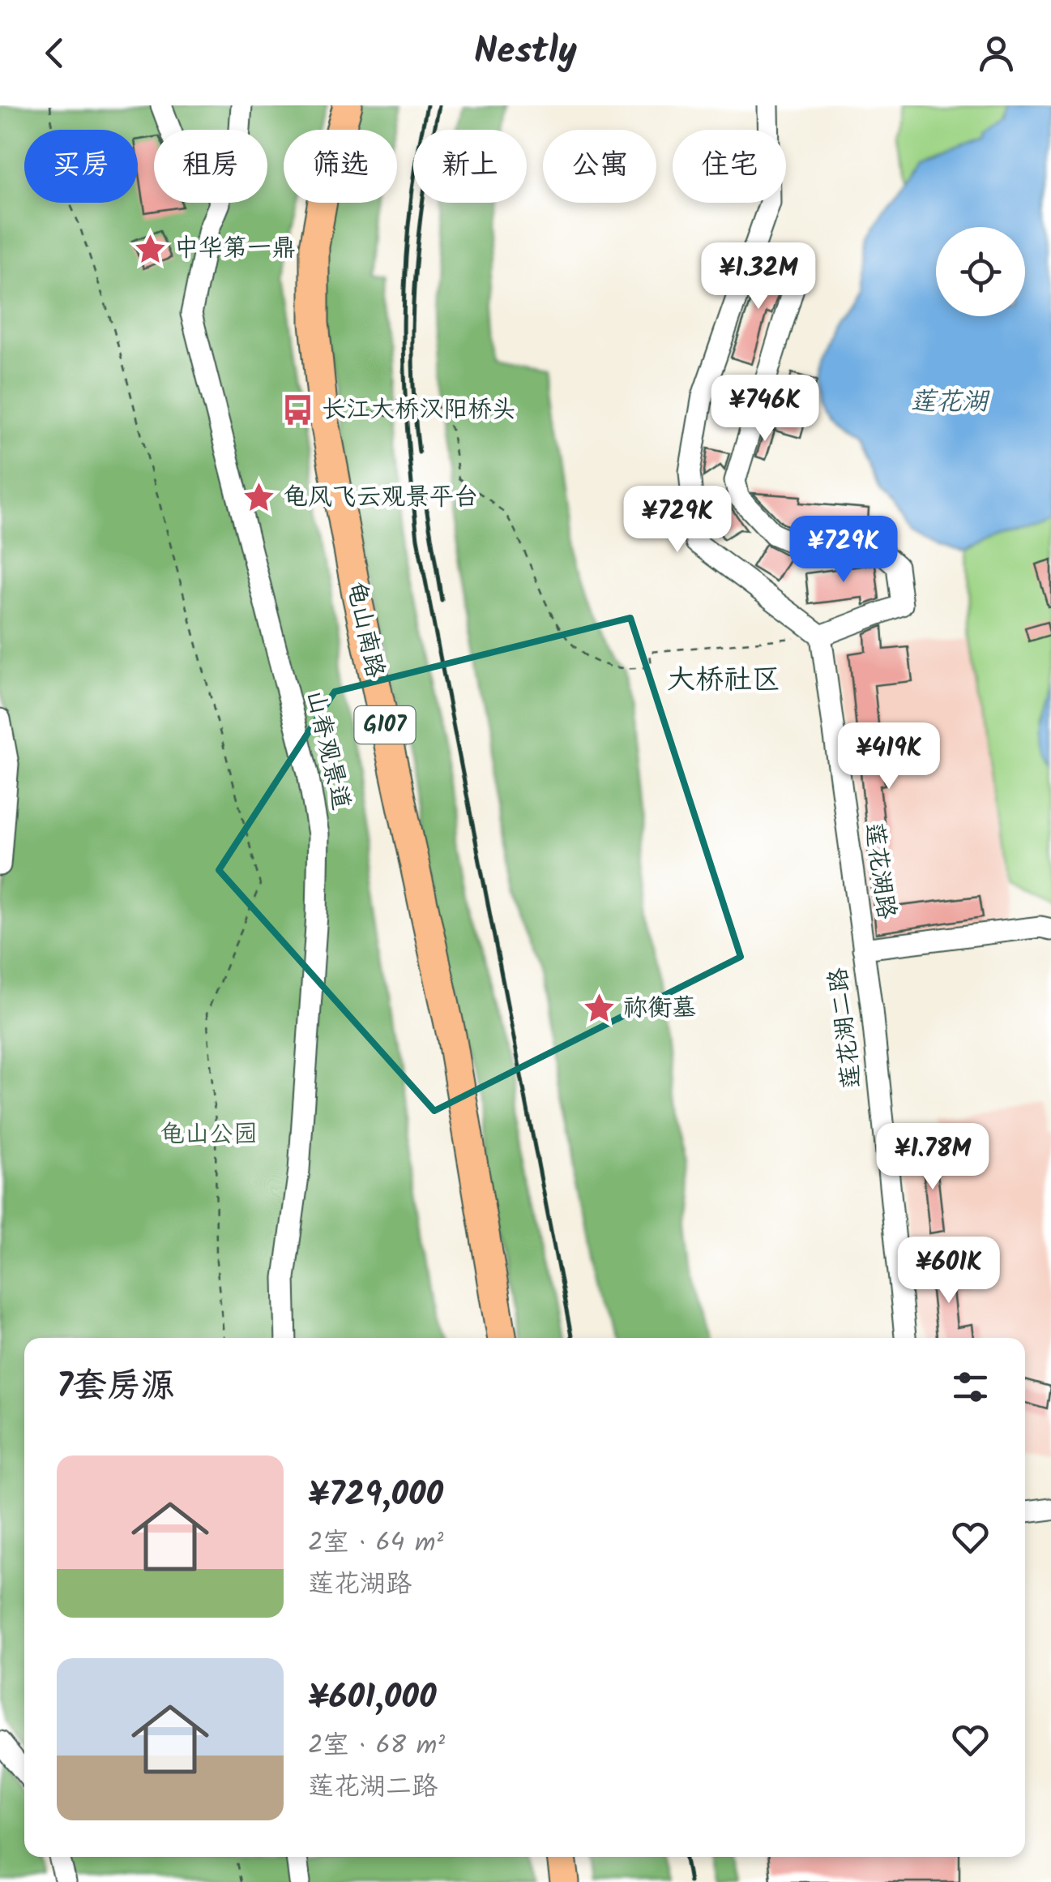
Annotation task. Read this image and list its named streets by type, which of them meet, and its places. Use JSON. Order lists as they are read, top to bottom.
{
  "streets": {
    "highway": ["龟山南路", "G107"],
    "street": ["山脊观景道", "莲花湖路", "莲花湖二路"]
  },
  "crossings": [
    ["莲花湖路", "莲花湖二路"]
  ],
  "districts": ["大桥社区"],
  "water": ["莲花湖"],
  "parks": ["龟山公园"],
  "places": {
    "place": ["中华第一鼎", "龟风飞云观景平台", "祢衡墓"],
    "bus stop": ["长江大桥汉阳桥头"]
  },
  "page": {
    "header": "Nestly",
    "chip": [
      "买房",
      "租房",
      "筛选",
      "新上",
      "公寓",
      "住宅"
    ],
    "price": [
      "¥1.32M",
      "¥746K",
      "¥729K",
      "¥729K",
      "¥419K",
      "¥1.78M",
      "¥601K"
    ],
    "heading": "7套房源",
    "list": [
      {
        "name": "¥729,000",
        "note": "2室 · 64 m² · 莲花湖路"
      },
      {
        "name": "¥601,000",
        "note": "2室 · 68 m² · 莲花湖二路"
      }
    ]
  }
}
